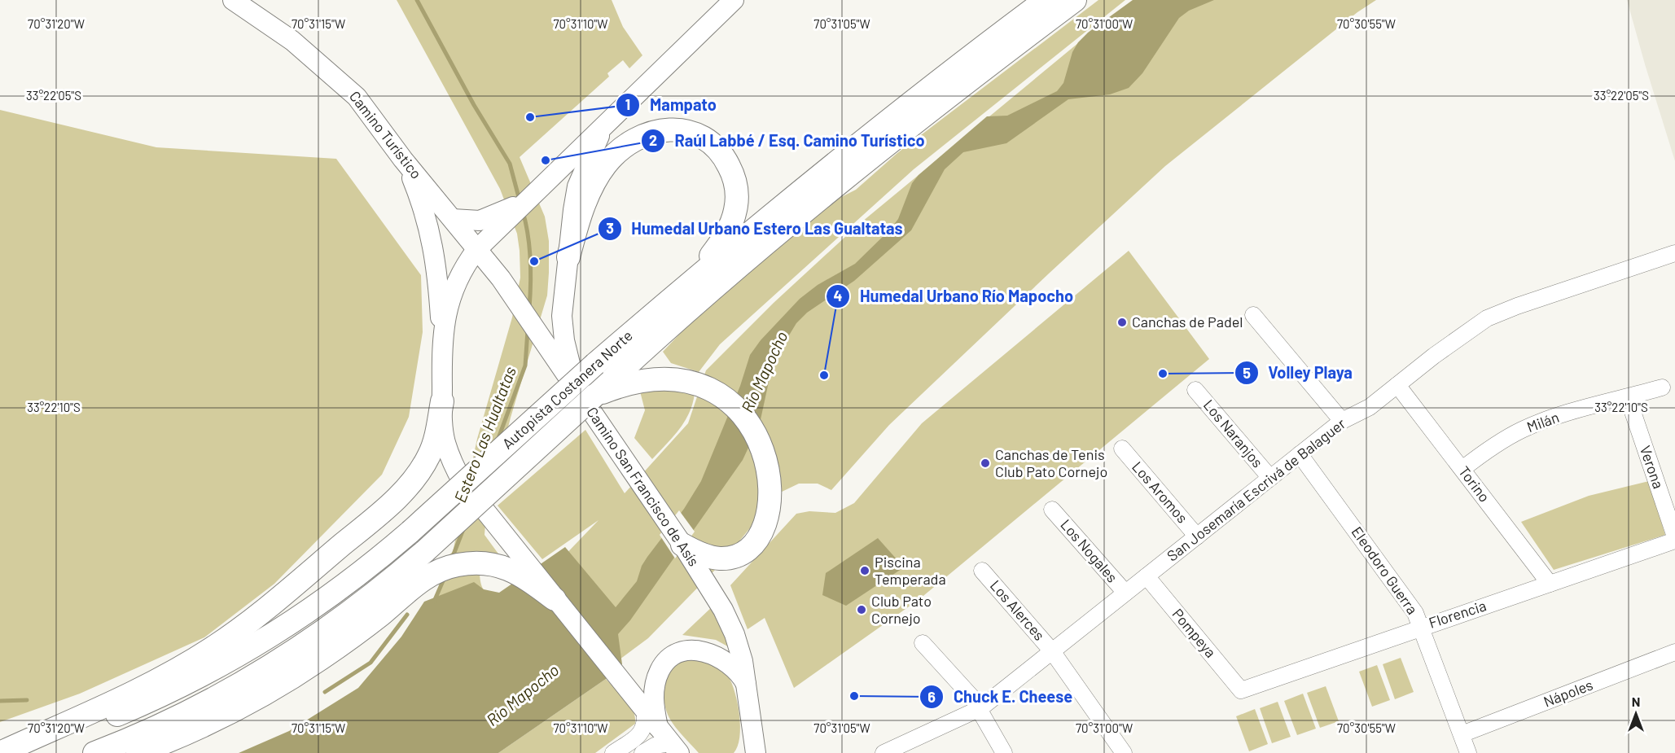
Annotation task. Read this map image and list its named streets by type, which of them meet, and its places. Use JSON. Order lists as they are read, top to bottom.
{
  "streets": {
    "highway": ["Autopista Costanera Norte"],
    "main road": ["Camino Turístico", "Camino San Francisco de Asís"],
    "street": [
      "Milán",
      "Los Naranjos",
      "Verona",
      "Torino",
      "San Josemaría Escrivá de Balaguer",
      "Los Aromos",
      "Los Nogales",
      "Eleodoro Guerra",
      "Los Alerces",
      "Florencia",
      "Pompeya",
      "Nápoles"
    ]
  },
  "crossings": [
    ["Camino Turístico", "Camino San Francisco de Asís"],
    ["Autopista Costanera Norte", "Camino San Francisco de Asís"],
    ["Milán", "Verona"],
    ["Milán", "Torino"],
    ["Los Naranjos", "San Josemaría Escrivá de Balaguer"],
    ["Torino", "San Josemaría Escrivá de Balaguer"],
    ["Torino", "Florencia"],
    ["San Josemaría Escrivá de Balaguer", "Los Aromos"],
    ["San Josemaría Escrivá de Balaguer", "Los Nogales"],
    ["San Josemaría Escrivá de Balaguer", "Eleodoro Guerra"],
    ["San Josemaría Escrivá de Balaguer", "Los Alerces"],
    ["San Josemaría Escrivá de Balaguer", "Pompeya"],
    ["Eleodoro Guerra", "Florencia"],
    ["Eleodoro Guerra", "Nápoles"],
    ["Florencia", "Pompeya"]
  ],
  "water": ["Río Mapocho", "Estero Las Hualtatas"],
  "places": [
    "Mampato",
    "Raúl Labbé / Esq. Camino Turístico",
    "Humedal Urbano Estero Las Gualtatas",
    "Canchas de Padel",
    "Volley Playa",
    "Humedal Urbano Río Mapocho",
    "Canchas de Tenis Club Pato Cornejo",
    "Piscina Temperada",
    "Club Pato Cornejo",
    "Chuck E. Cheese"
  ],
  "north": "top",
  "coordinates": [
    "70°31'20\"W",
    "70°31'15\"W",
    "70°31'10\"W",
    "70°31'05\"W",
    "70°31'00\"W",
    "70°30'55\"W",
    "33°22'05\"S",
    "33°22'10\"S"
  ]
}
